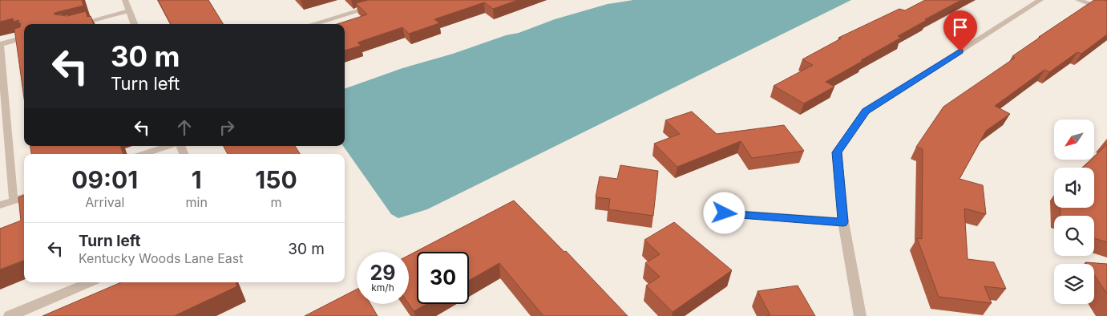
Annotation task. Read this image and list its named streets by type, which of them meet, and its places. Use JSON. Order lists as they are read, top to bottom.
{
  "north": "bottom left",
  "page": {
    "turn": ["30 m", "Turn left"],
    "eta": [
      "09:01",
      "Arrival",
      "1",
      "min",
      "150",
      "m"
    ],
    "list": [
      {
        "name": "Turn left",
        "note": "Kentucky Woods Lane East",
        "value": "30 m"
      }
    ],
    "speed": "29 km/h",
    "limit": "30"
  }
}
